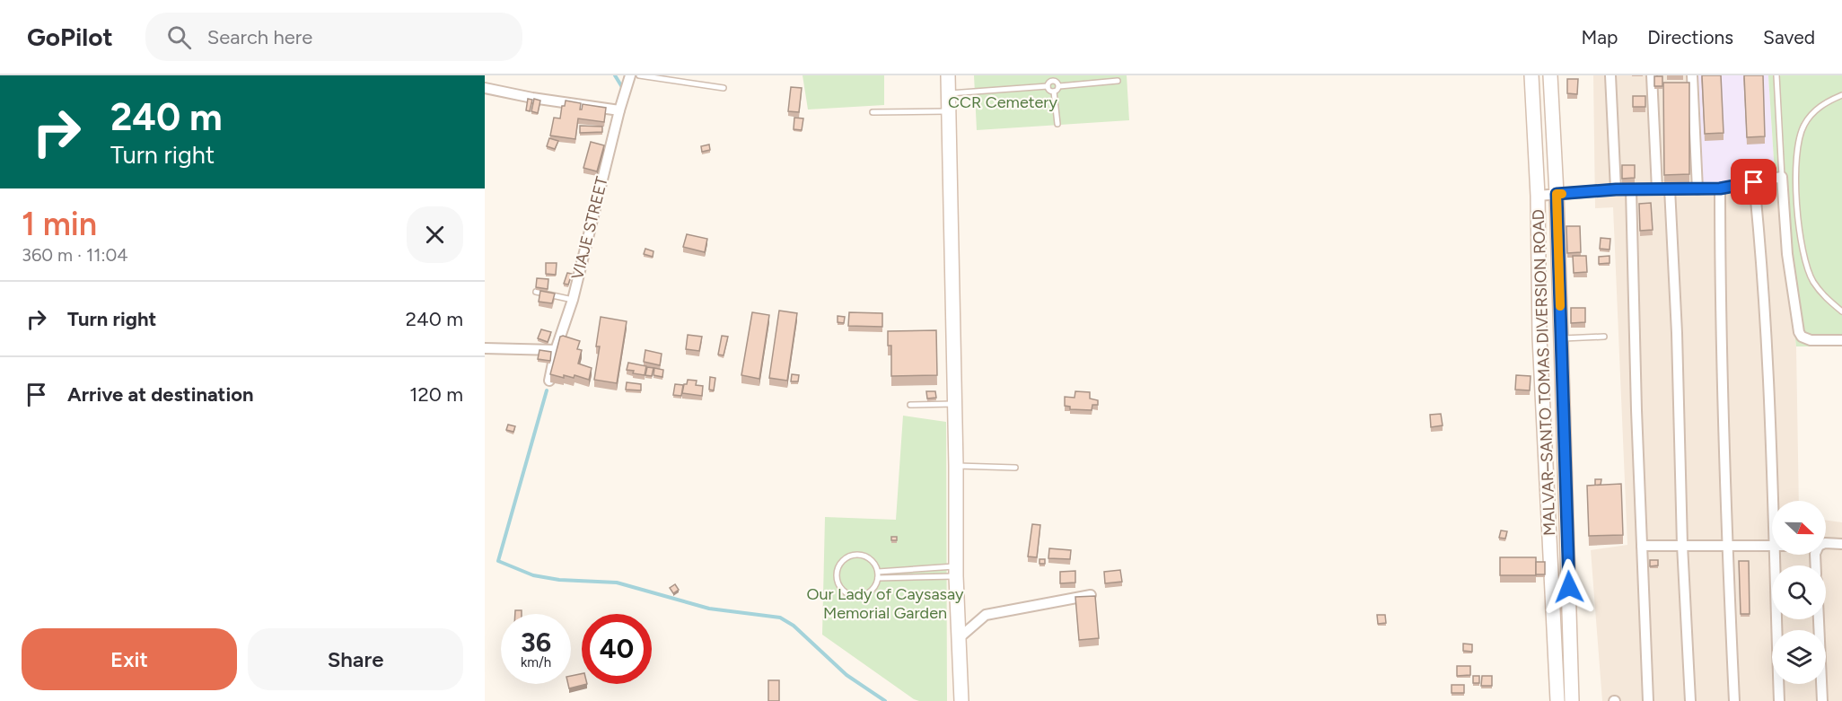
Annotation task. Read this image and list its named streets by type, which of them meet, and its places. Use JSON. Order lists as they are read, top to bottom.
{
  "streets": {
    "street": ["VIAJE STREET", "MALVAR–SANTO TOMAS DIVERSION ROAD"]
  },
  "parks": ["CCR Cemetery", "Our Lady of Caysasay Memorial Garden"],
  "north": "right",
  "page": {
    "header": "GoPilot",
    "search": "Search here",
    "nav": ["Map", "Directions", "Saved"],
    "turn": ["240 m", "Turn right"],
    "heading": ["1 min", "360 m · 11:04"],
    "list": [
      {
        "name": "Turn right",
        "value": "240 m"
      },
      {
        "name": "Arrive at destination",
        "value": "120 m"
      }
    ],
    "speed": "36 km/h",
    "limit": "40",
    "buttons": ["Exit", "Share"]
  }
}
